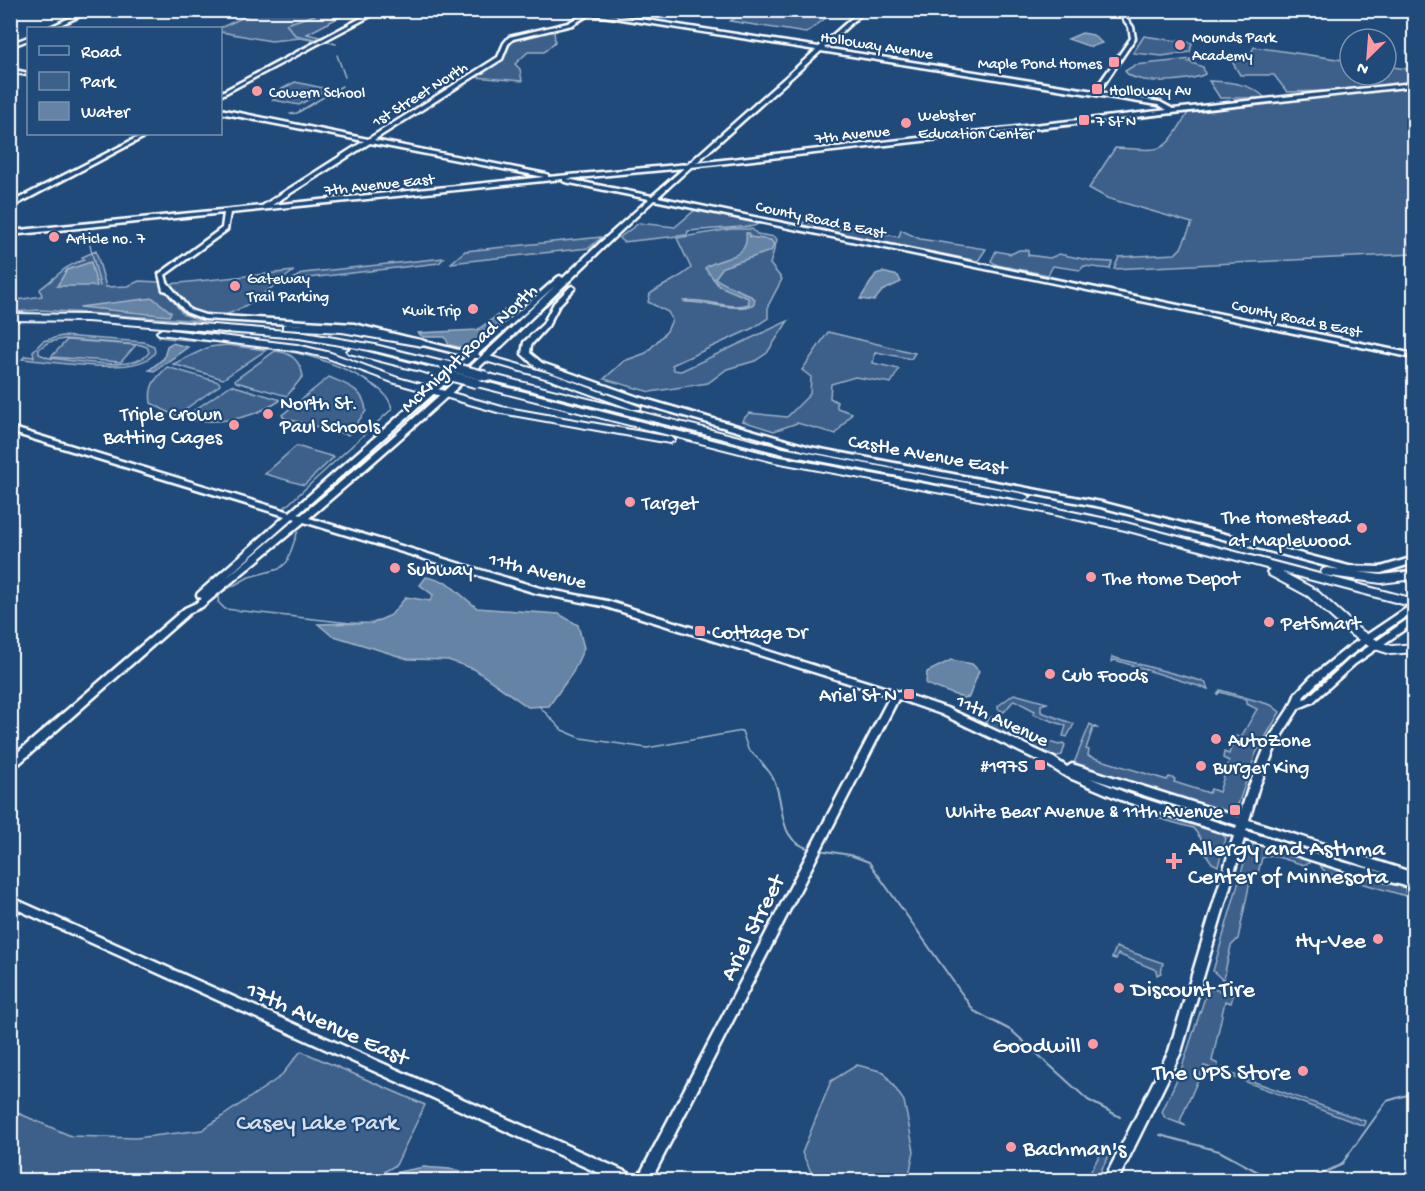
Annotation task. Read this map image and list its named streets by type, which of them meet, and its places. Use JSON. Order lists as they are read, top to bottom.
{
  "streets": {
    "street": [
      "Holloway Avenue",
      "1st Street North",
      "7th Avenue",
      "7th Avenue East",
      "County Road B East",
      "McKnight Road North",
      "Castle Avenue East",
      "11th Avenue",
      "Ariel Street",
      "17th Avenue East"
    ]
  },
  "crossings": [
    ["Holloway Avenue", "1st Street North"],
    ["Holloway Avenue", "7th Avenue"],
    ["Holloway Avenue", "McKnight Road North"],
    ["1st Street North", "7th Avenue East"],
    ["1st Street North", "County Road B East"],
    ["7th Avenue", "7th Avenue East"],
    ["7th Avenue East", "County Road B East"],
    ["7th Avenue East", "McKnight Road North"],
    ["County Road B East", "McKnight Road North"],
    ["McKnight Road North", "Castle Avenue East"],
    ["McKnight Road North", "11th Avenue"],
    ["11th Avenue", "Ariel Street"]
  ],
  "parks": ["Casey Lake Park"],
  "places": {
    "other": [
      "Mounds Park Academy",
      "Cowern School",
      "Webster Education Center",
      "Article no. 7",
      "Gateway Trail Parking",
      "Kwik Trip",
      "North St. Paul Schools",
      "Triple Crown Batting Cages",
      "Target",
      "The Homestead at Maplewood",
      "Subway",
      "The Home Depot",
      "PetSmart",
      "Cub Foods",
      "AutoZone",
      "Burger King",
      "Hy-Vee",
      "Discount Tire",
      "Goodwill",
      "The UPS Store",
      "Bachman's"
    ],
    "transit": [
      "Maple Pond Homes",
      "Holloway Av",
      "7 St N",
      "Cottage Dr",
      "Ariel St N",
      "#1975",
      "White Bear Avenue & 11th Avenue"
    ],
    "health": ["Allergy and Asthma Center of Minnesota"]
  },
  "legend": ["Road", "Park", "Water"],
  "north": "bottom left"
}
